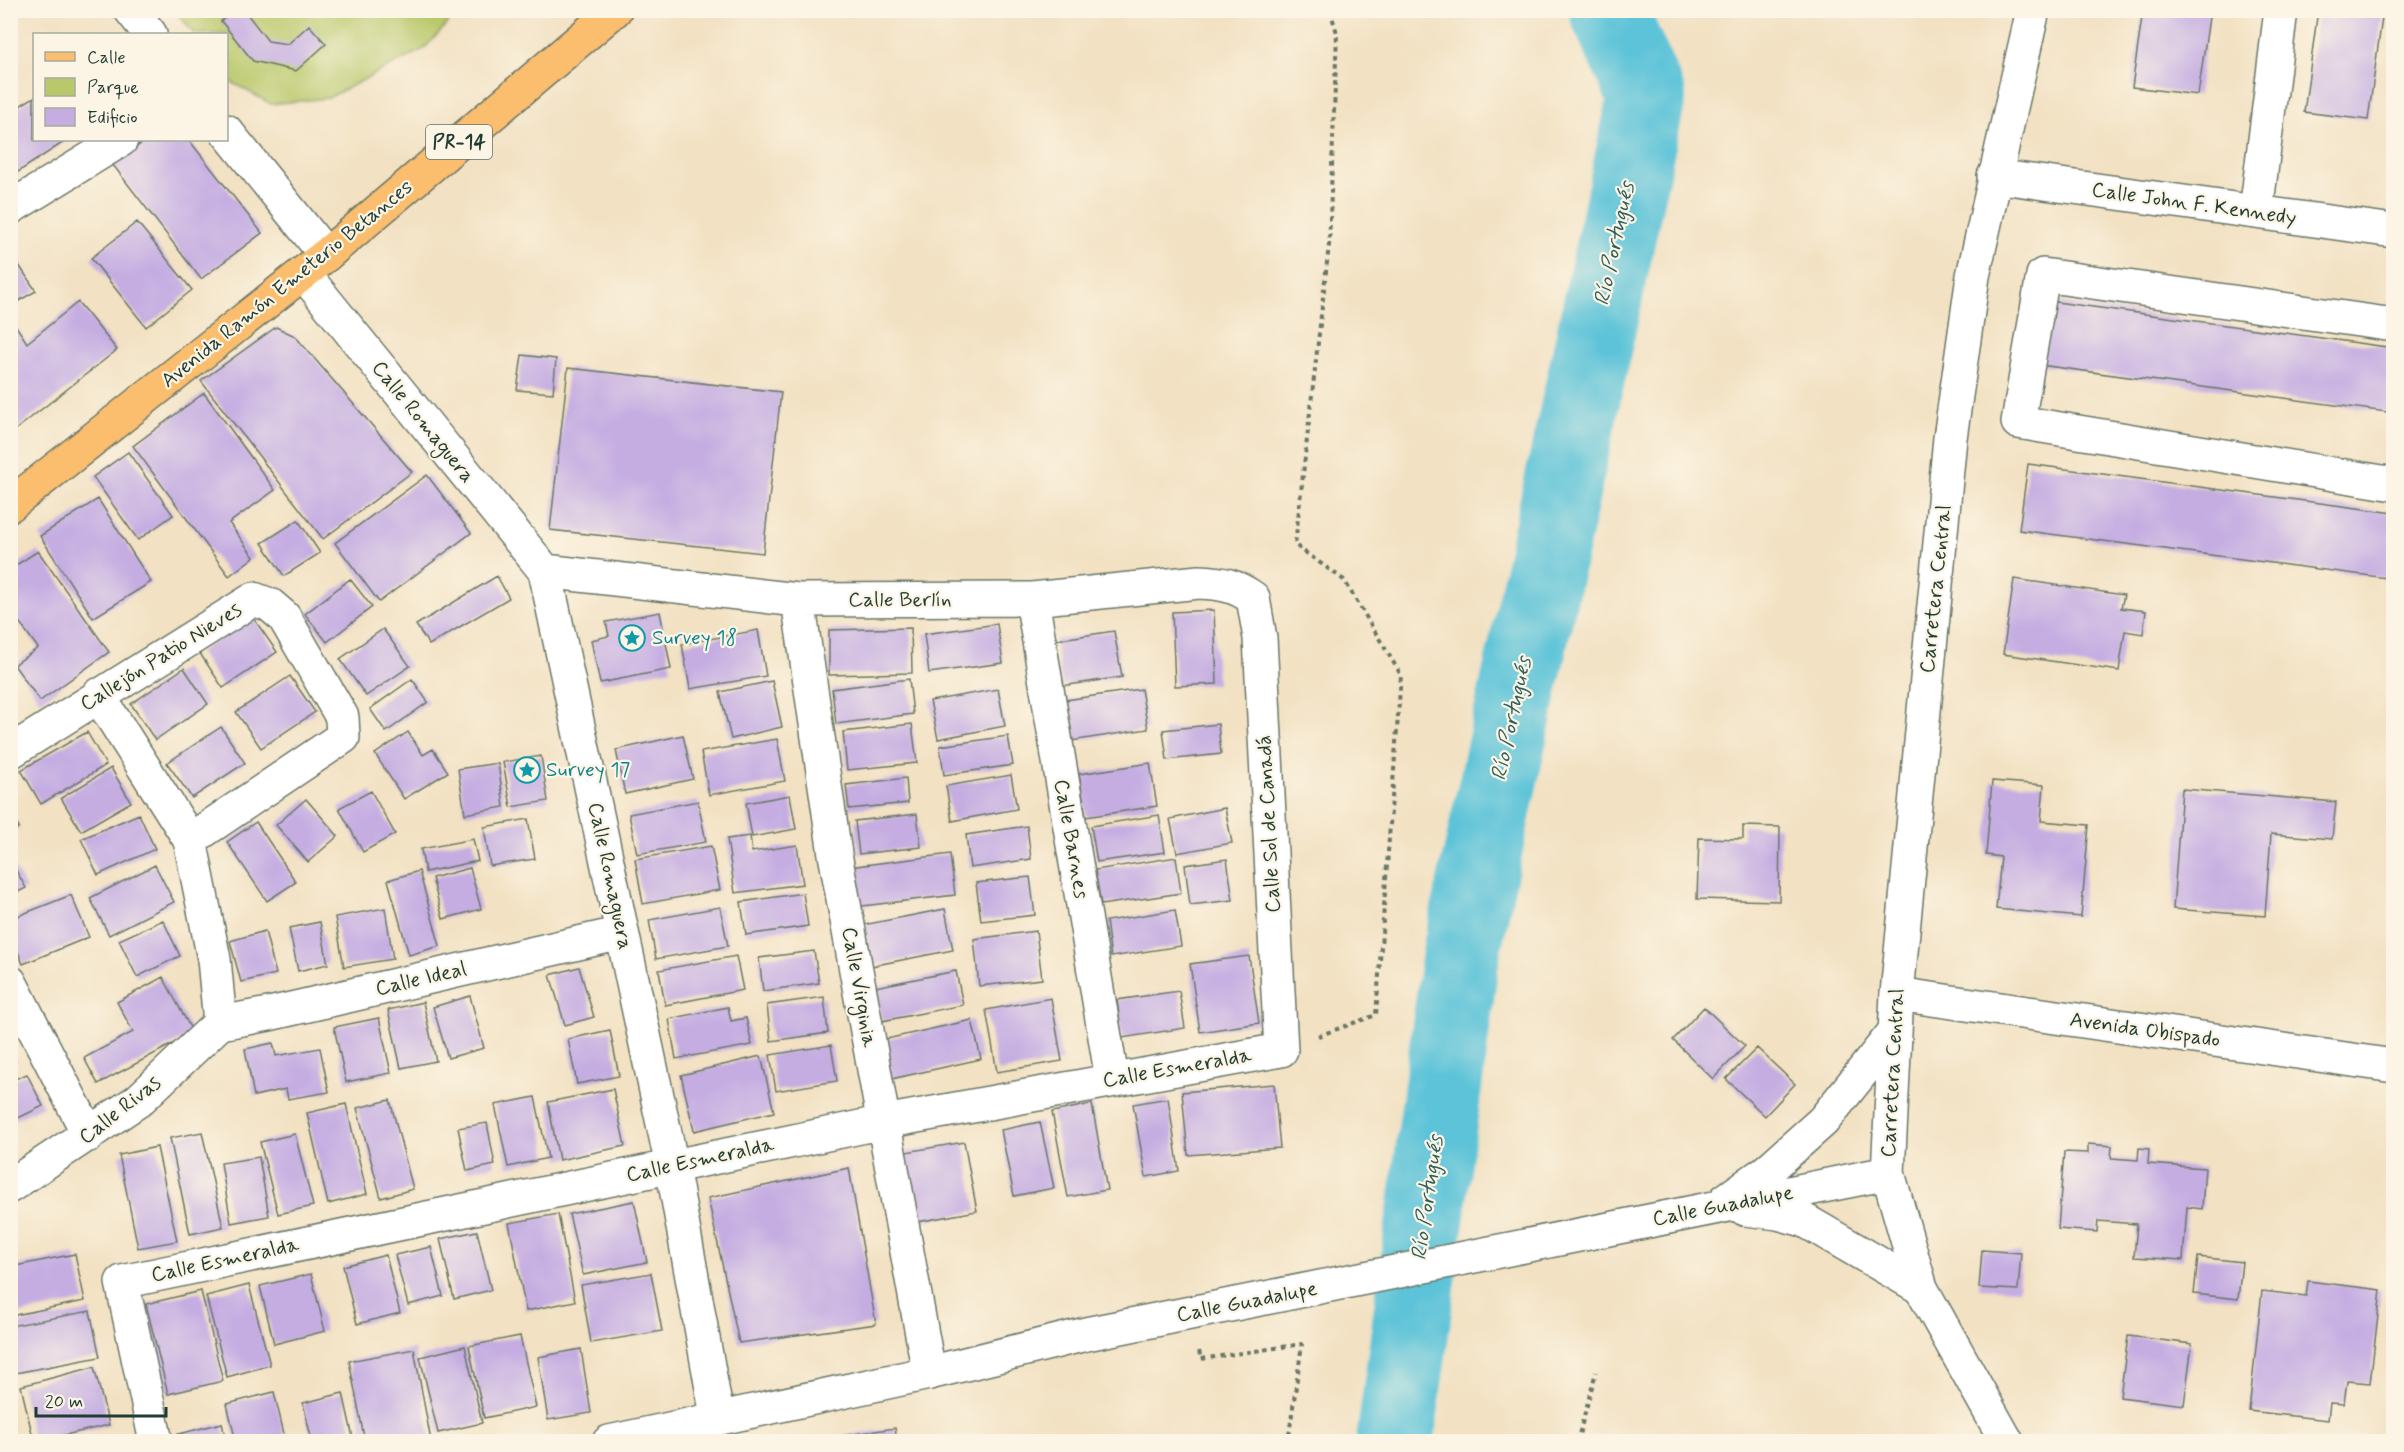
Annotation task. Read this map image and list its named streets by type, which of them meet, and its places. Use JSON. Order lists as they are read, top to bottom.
{
  "streets": {
    "main road": ["PR-14", "Avenida Ramón Emeterio Betances"],
    "street": [
      "Calle John F. Kennedy",
      "Calle Romaguera",
      "Carretera Central",
      "Calle Berlín",
      "Callejón Patio Nieves",
      "Calle Sol de Canadá",
      "Calle Barnes",
      "Calle Ideal",
      "Calle Virginia",
      "Avenida Obispado",
      "Calle Esmeralda",
      "Calle Rivas",
      "Calle Guadalupe"
    ]
  },
  "crossings": [
    ["Calle John F. Kennedy", "Carretera Central"],
    ["Avenida Ramón Emeterio Betances", "Calle Romaguera"],
    ["Calle Romaguera", "Calle Berlín"],
    ["Calle Romaguera", "Calle Ideal"],
    ["Calle Romaguera", "Calle Esmeralda"],
    ["Calle Romaguera", "Calle Guadalupe"],
    ["Carretera Central", "Avenida Obispado"],
    ["Carretera Central", "Calle Guadalupe"],
    ["Calle Berlín", "Calle Sol de Canadá"],
    ["Calle Berlín", "Calle Barnes"],
    ["Calle Berlín", "Calle Virginia"],
    ["Calle Sol de Canadá", "Calle Esmeralda"],
    ["Calle Barnes", "Calle Esmeralda"],
    ["Calle Ideal", "Calle Rivas"],
    ["Calle Virginia", "Calle Esmeralda"],
    ["Calle Virginia", "Calle Guadalupe"]
  ],
  "water": ["Río Portugués"],
  "places": {
    "place": ["Survey 18", "Survey 17"]
  },
  "legend": ["Calle", "Parque", "Edificio"],
  "scale_bar": "20 m"
}
